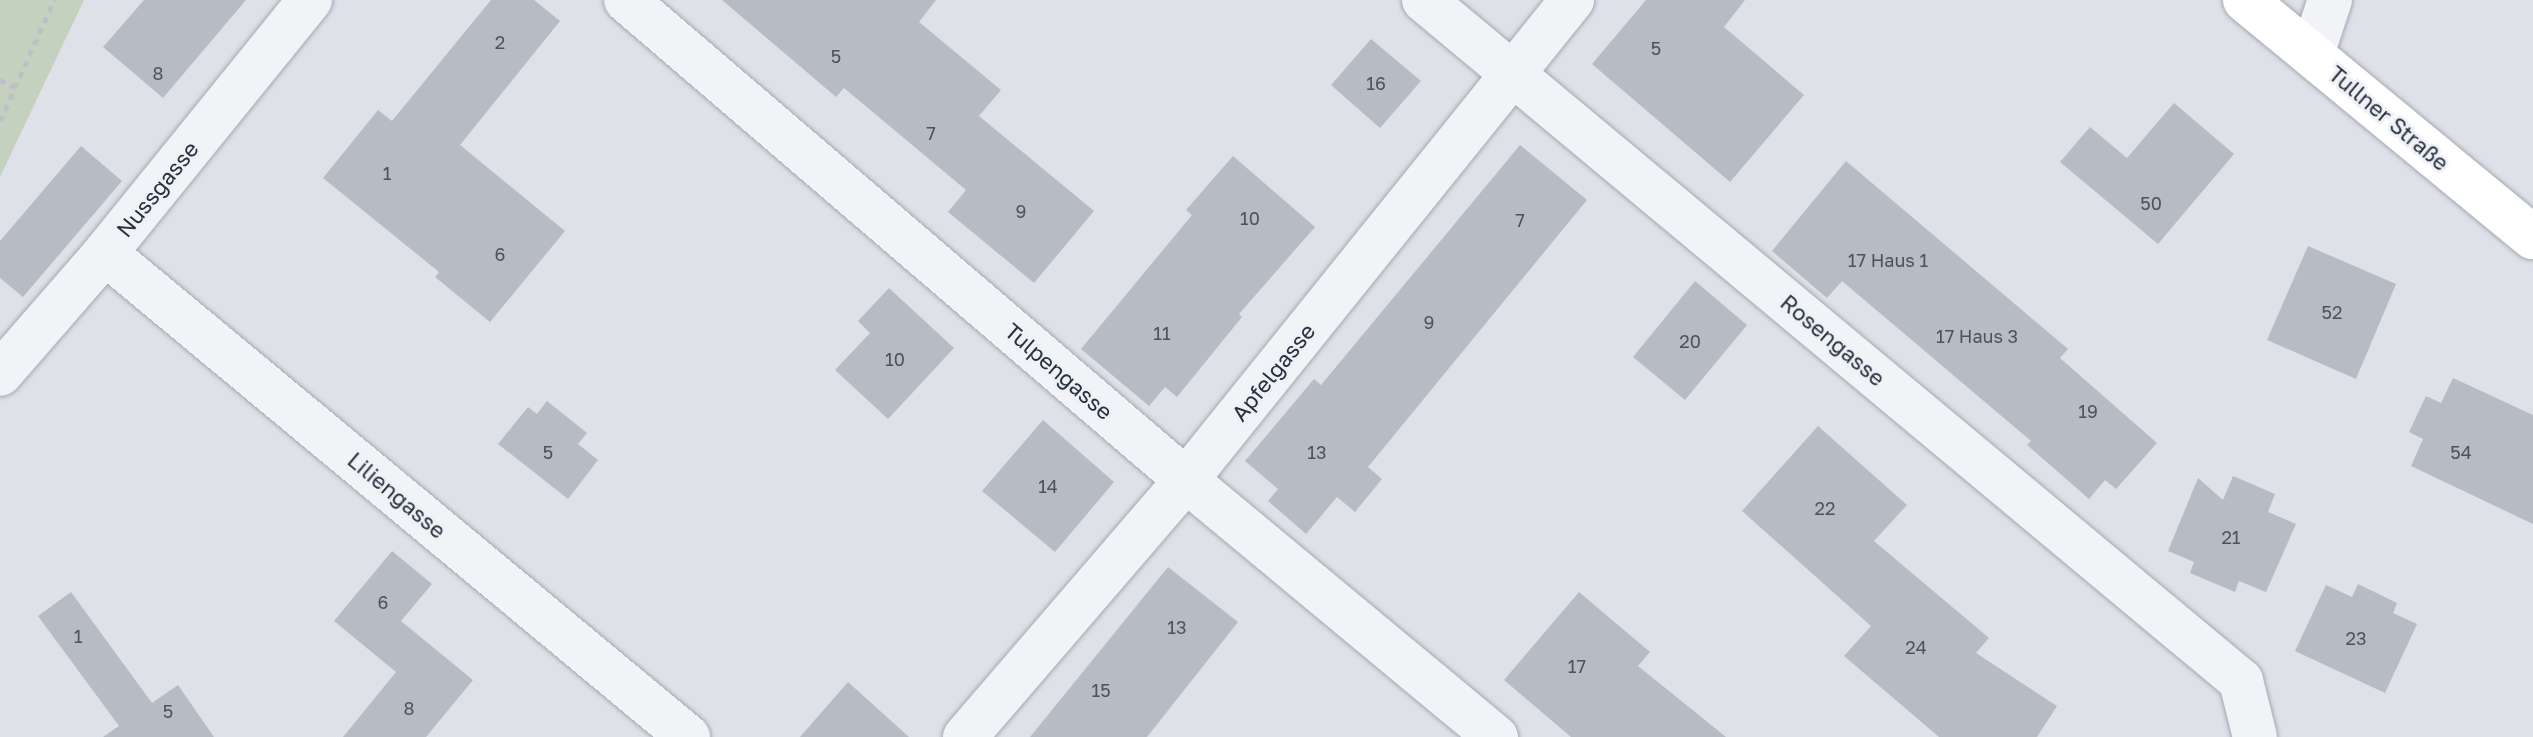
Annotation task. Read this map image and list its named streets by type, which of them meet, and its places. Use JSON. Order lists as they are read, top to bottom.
{
  "streets": {
    "main road": ["Tullner Straße"],
    "street": [
      "Nussgasse",
      "Rosengasse",
      "Tulpengasse",
      "Apfelgasse",
      "Liliengasse"
    ]
  },
  "crossings": [
    ["Nussgasse", "Liliengasse"],
    ["Rosengasse", "Apfelgasse"],
    ["Tulpengasse", "Apfelgasse"]
  ],
  "house_numbers": [
    "2",
    "5",
    "5",
    "8",
    "16",
    "7",
    "1",
    "50",
    "9",
    "10",
    "7",
    "6",
    "17 Haus 1",
    "52",
    "9",
    "11",
    "17 Haus 3",
    "20",
    "10",
    "19",
    "5",
    "13",
    "54",
    "14",
    "22",
    "21",
    "6",
    "13",
    "1",
    "23",
    "24",
    "17",
    "15",
    "8",
    "5"
  ]
}
